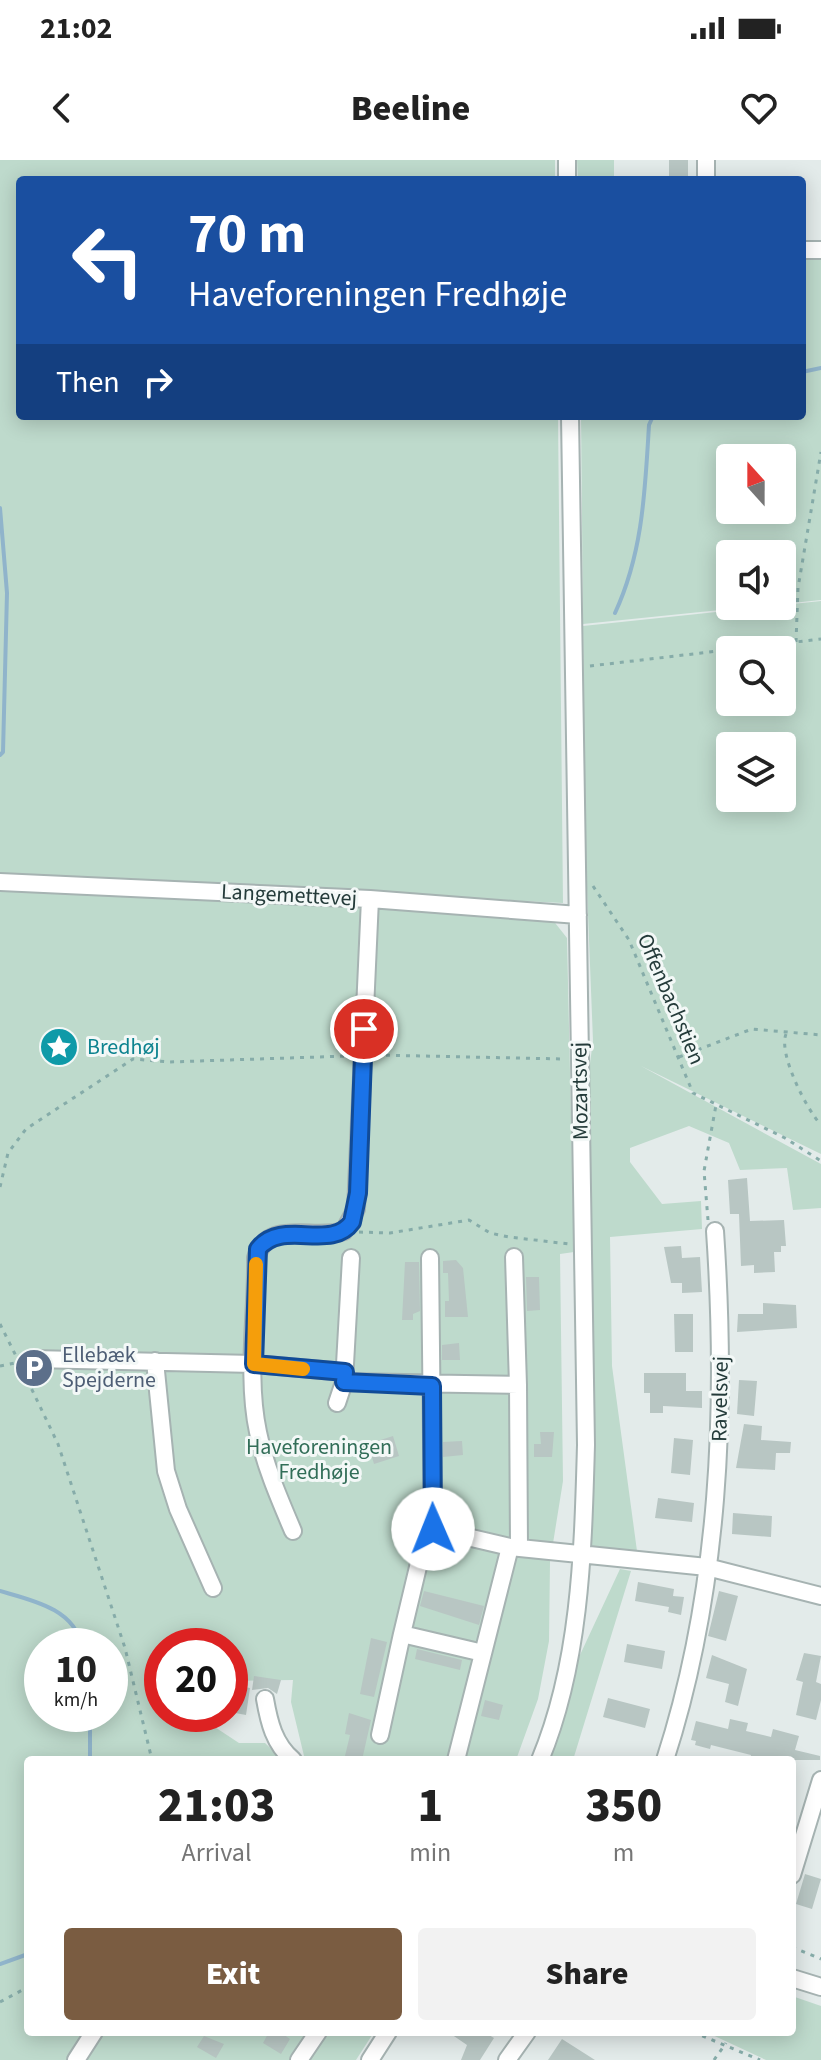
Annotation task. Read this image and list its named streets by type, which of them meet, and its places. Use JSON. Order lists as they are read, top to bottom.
{
  "streets": {
    "street": ["Langemettevej", "Mozartsvej", "Ravelsvej"],
    "path": ["Offenbachstien"]
  },
  "crossings": [
    ["Langemettevej", "Mozartsvej"]
  ],
  "parks": ["Haveforeningen Fredhøje"],
  "places": {
    "place": ["Bredhøj"],
    "parking": ["Ellebæk Spejderne"]
  },
  "north": "top",
  "page": {
    "status": "21:02",
    "header": "Beeline",
    "turn": ["70 m", "Haveforeningen Fredhøje"],
    "then": "Then",
    "speed": "10 km/h",
    "limit": "20",
    "eta": [
      "21:03",
      "Arrival",
      "1",
      "min",
      "350",
      "m"
    ],
    "buttons": ["Exit", "Share"]
  }
}
